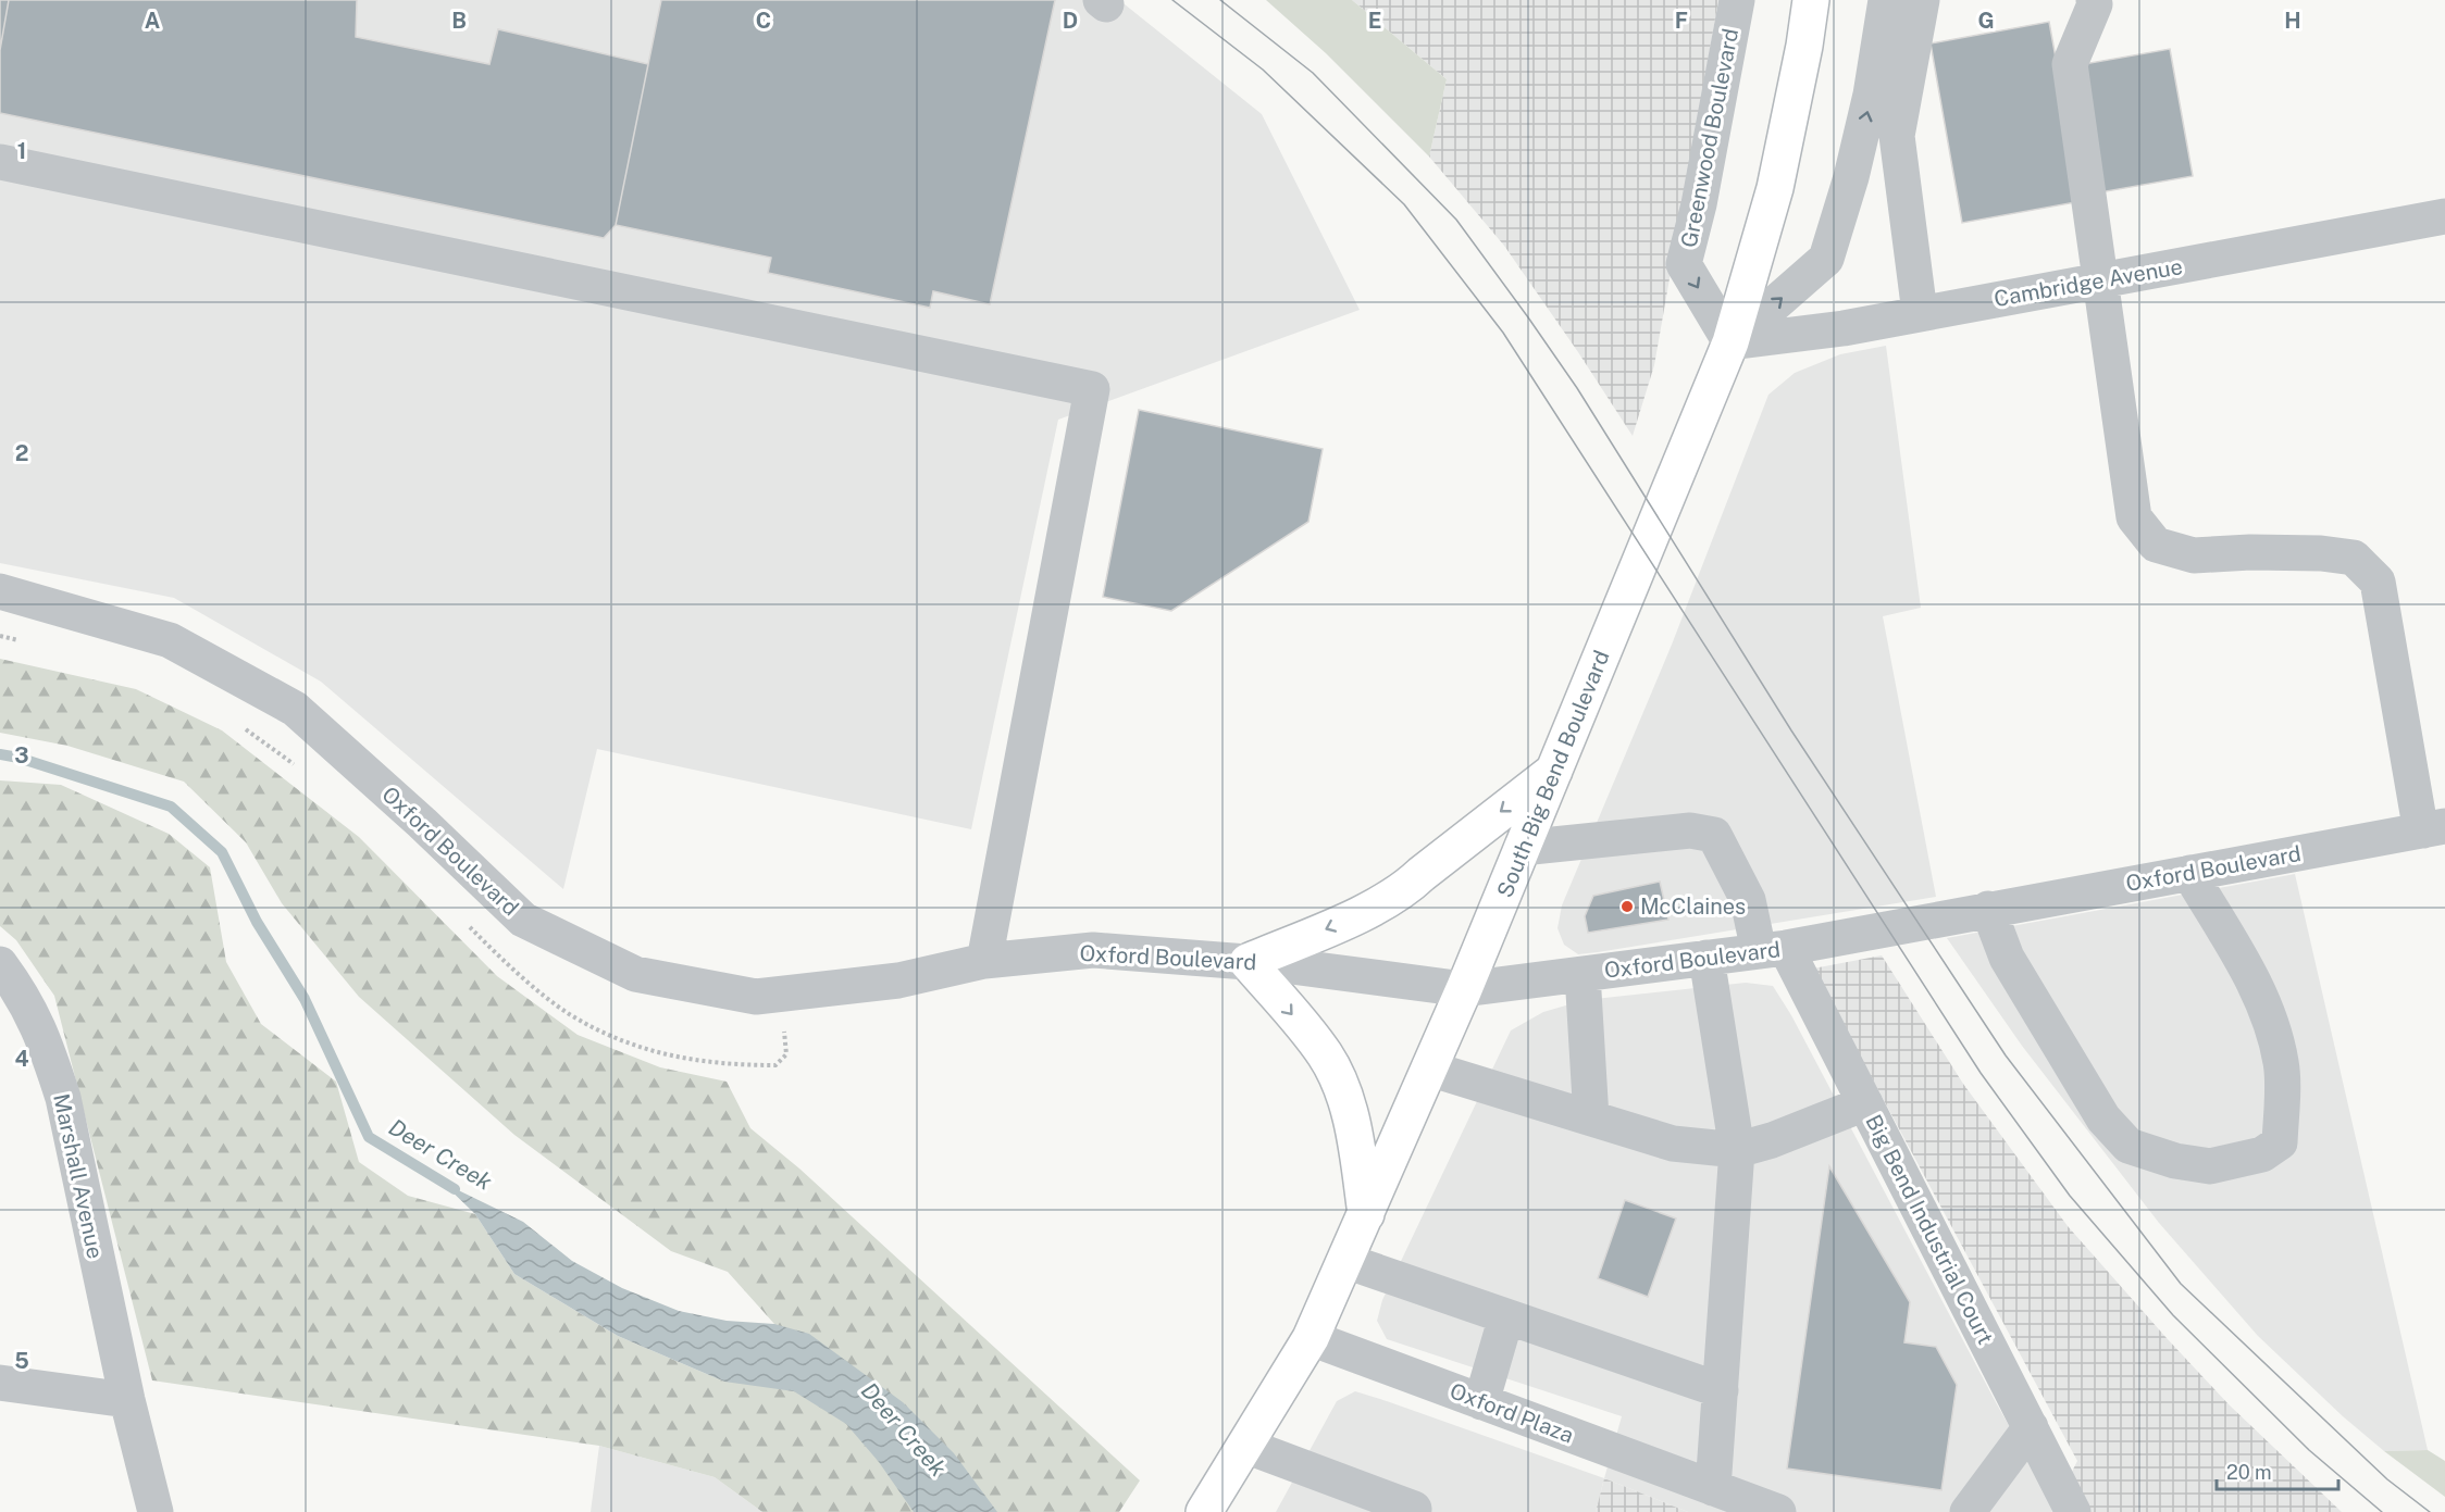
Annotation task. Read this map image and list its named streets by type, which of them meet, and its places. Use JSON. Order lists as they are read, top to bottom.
{
  "streets": {
    "main road": ["South Big Bend Boulevard"],
    "street": [
      "Greenwood Boulevard",
      "Cambridge Avenue",
      "Oxford Boulevard",
      "Marshall Avenue",
      "Big Bend Industrial Court",
      "Oxford Plaza"
    ]
  },
  "crossings": [
    ["Greenwood Boulevard", "Cambridge Avenue"],
    ["Greenwood Boulevard", "South Big Bend Boulevard"],
    ["Cambridge Avenue", "South Big Bend Boulevard"],
    ["South Big Bend Boulevard", "Oxford Boulevard"],
    ["South Big Bend Boulevard", "Big Bend Industrial Court"],
    ["South Big Bend Boulevard", "Oxford Plaza"],
    ["Oxford Boulevard", "Big Bend Industrial Court"]
  ],
  "water": ["Deer Creek"],
  "places": ["McClaines"],
  "scale_bar": "20 m",
  "grid": {
    "columns": [
      "A",
      "B",
      "C",
      "D",
      "E",
      "F",
      "G",
      "H"
    ],
    "rows": [
      "1",
      "2",
      "3",
      "4",
      "5"
    ]
  }
}
